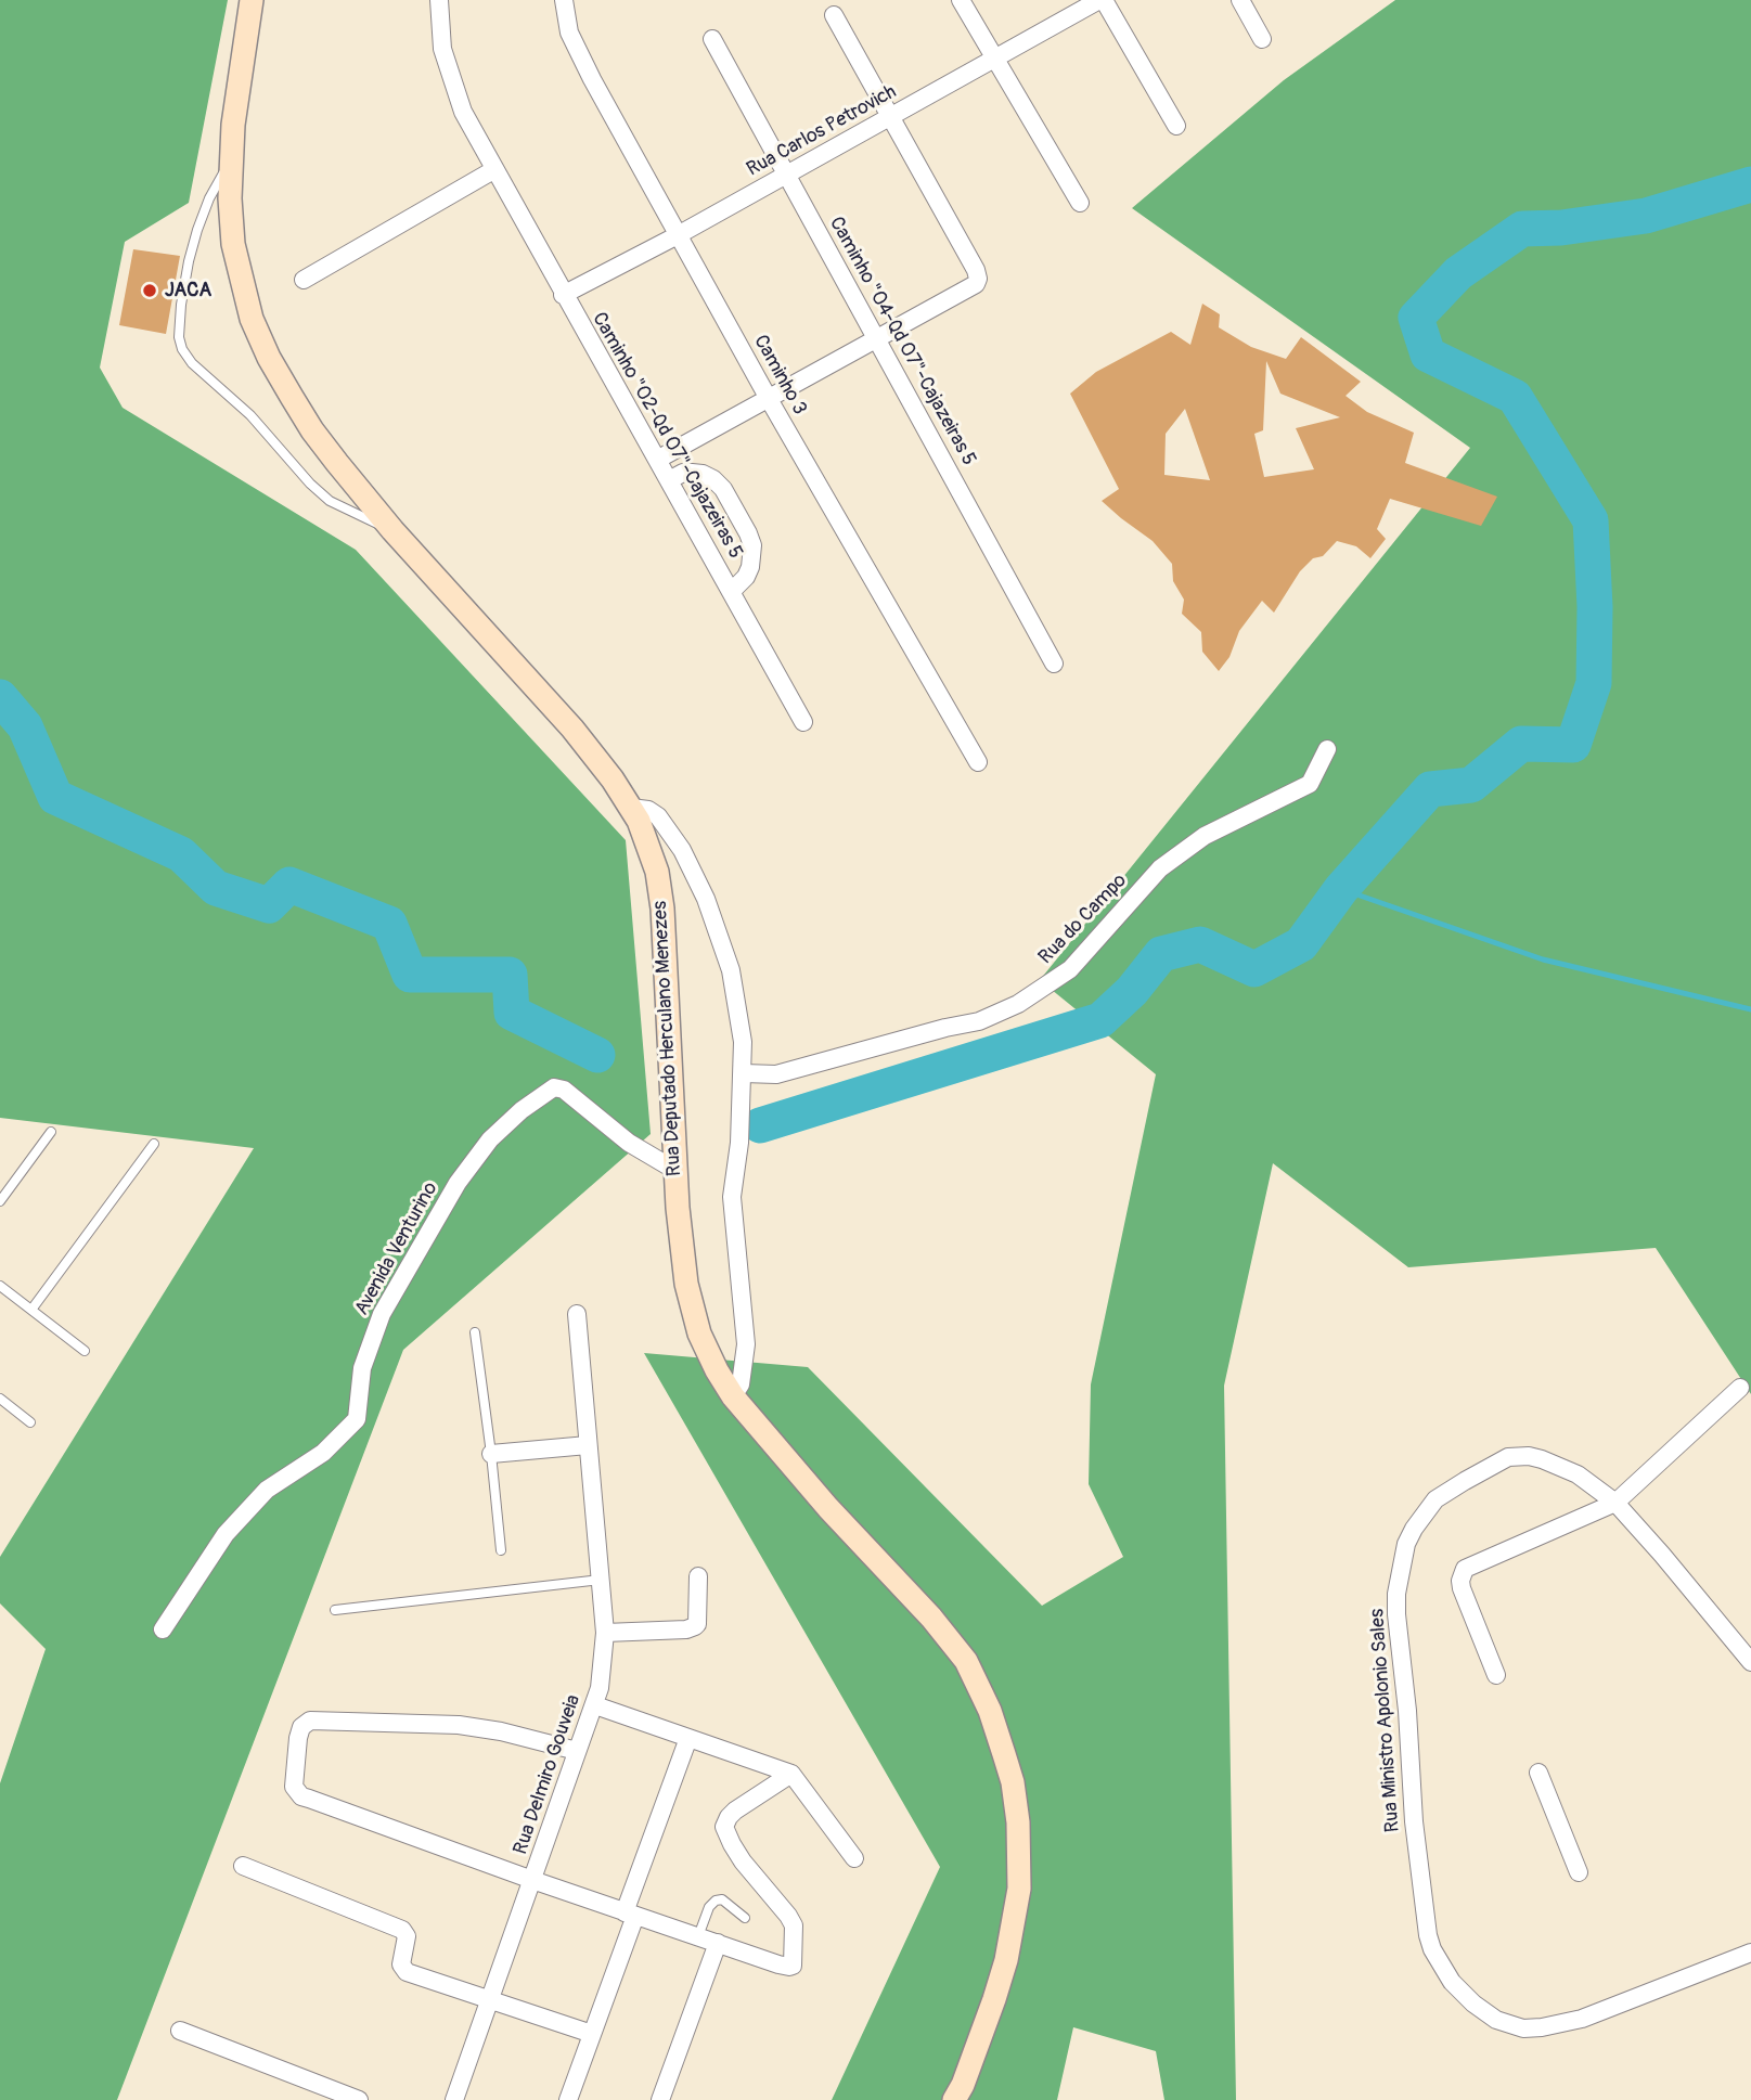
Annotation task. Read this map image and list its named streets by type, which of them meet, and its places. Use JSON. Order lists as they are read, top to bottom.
{
  "streets": {
    "main road": ["Rua Deputado Herculano Menezes"],
    "street": [
      "Rua Carlos Petrovich",
      "Caminho \"04-Qd 07\"-Cajazeiras 5",
      "Caminho 3",
      "Caminho \"02-Qd 07\"-Cajazeiras 5",
      "Rua do Campo",
      "Avenida Venturino",
      "Rua Ministro Apolonio Sales",
      "Rua Delmiro Gouveia"
    ]
  },
  "crossings": [
    ["Rua Carlos Petrovich", "Caminho \"04-Qd 07\"-Cajazeiras 5"],
    ["Rua Carlos Petrovich", "Caminho 3"],
    ["Rua Carlos Petrovich", "Caminho \"02-Qd 07\"-Cajazeiras 5"],
    ["Rua Deputado Herculano Menezes", "Avenida Venturino"]
  ],
  "places": ["JACA"]
}
